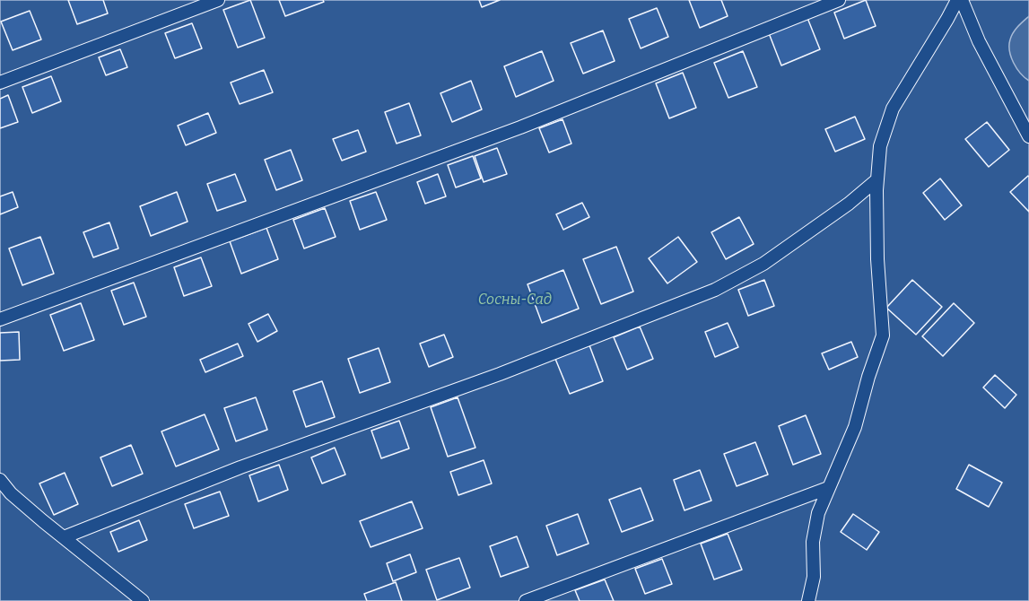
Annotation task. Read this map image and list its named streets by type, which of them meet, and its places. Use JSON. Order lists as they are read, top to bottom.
{
  "parks": ["Сосны-Сад"]
}
